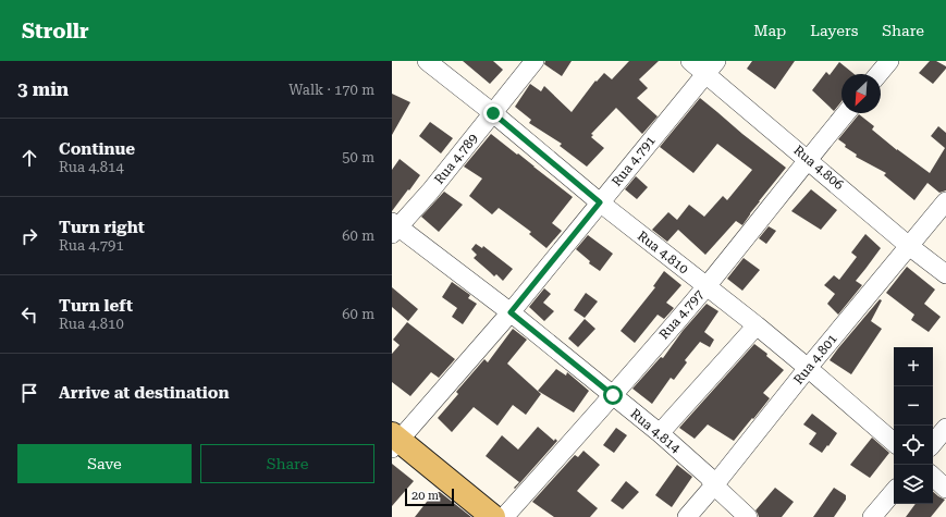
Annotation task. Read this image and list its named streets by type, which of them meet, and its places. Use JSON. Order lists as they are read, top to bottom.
{
  "streets": {
    "street": [
      "Rua 4.789",
      "Rua 4.791",
      "Rua 4.806",
      "Rua 4.810",
      "Rua 4.797",
      "Rua 4.801",
      "Rua 4.814"
    ]
  },
  "crossings": [
    ["Rua 4.789", "Rua 4.810"],
    ["Rua 4.789", "Rua 4.814"],
    ["Rua 4.791", "Rua 4.806"],
    ["Rua 4.791", "Rua 4.810"],
    ["Rua 4.791", "Rua 4.814"],
    ["Rua 4.806", "Rua 4.797"],
    ["Rua 4.806", "Rua 4.801"],
    ["Rua 4.810", "Rua 4.797"],
    ["Rua 4.810", "Rua 4.801"],
    ["Rua 4.797", "Rua 4.814"],
    ["Rua 4.801", "Rua 4.814"]
  ],
  "scale_bar": "20 m",
  "north": "bottom left",
  "page": {
    "header": "Strollr",
    "nav": ["Map", "Layers", "Share"],
    "heading": ["3 min", "Walk · 170 m"],
    "list": [
      ["Continue", "Rua 4.814", "50 m"],
      ["Turn right", "Rua 4.791", "60 m"],
      ["Turn left", "Rua 4.810", "60 m"],
      "Arrive at destination"
    ],
    "map_buttons": ["+", "−"],
    "buttons": ["Save", "Share"],
    "scale": "20 m"
  }
}
